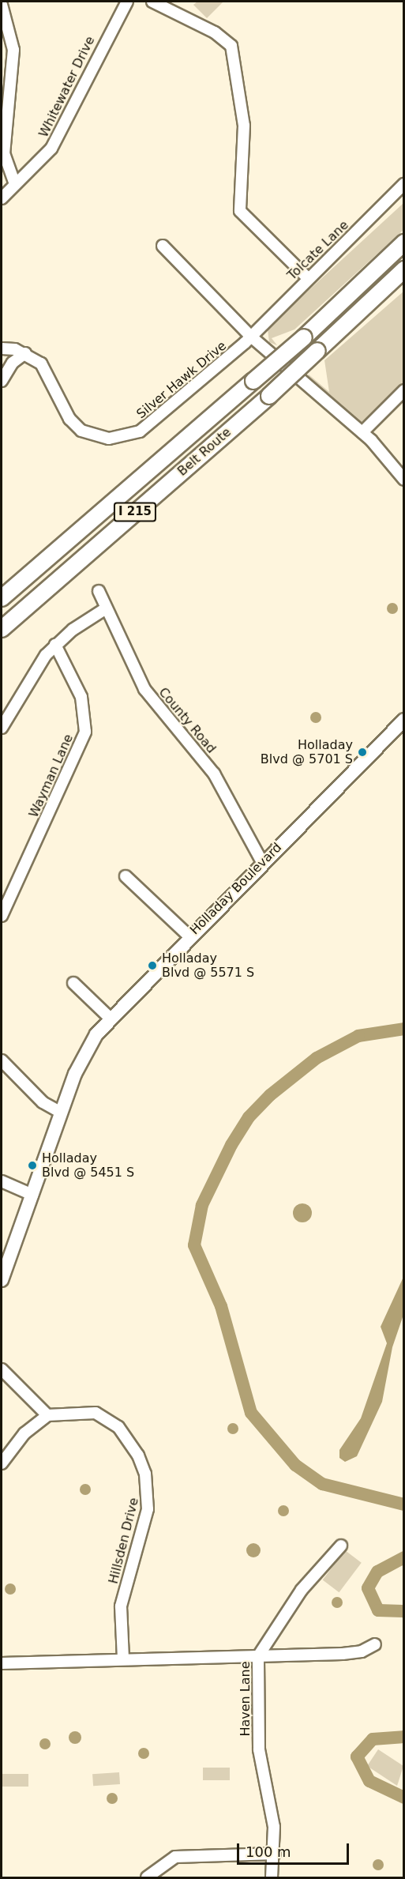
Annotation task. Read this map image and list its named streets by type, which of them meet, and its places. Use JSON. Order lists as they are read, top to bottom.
{
  "streets": {
    "highway": ["Belt Route", "I 215"],
    "main road": ["Holladay Boulevard"],
    "street": [
      "Whitewater Drive",
      "Tolcate Lane",
      "Silver Hawk Drive",
      "County Road",
      "Wayman Lane",
      "Hillsden Drive",
      "Haven Lane"
    ]
  },
  "crossings": [
    ["Tolcate Lane", "Silver Hawk Drive"],
    ["County Road", "Holladay Boulevard"]
  ],
  "places": ["Holladay Blvd @ 5701 S", "Holladay Blvd @ 5571 S", "Holladay Blvd @ 5451 S"],
  "scale_bar": "100 m"
}
